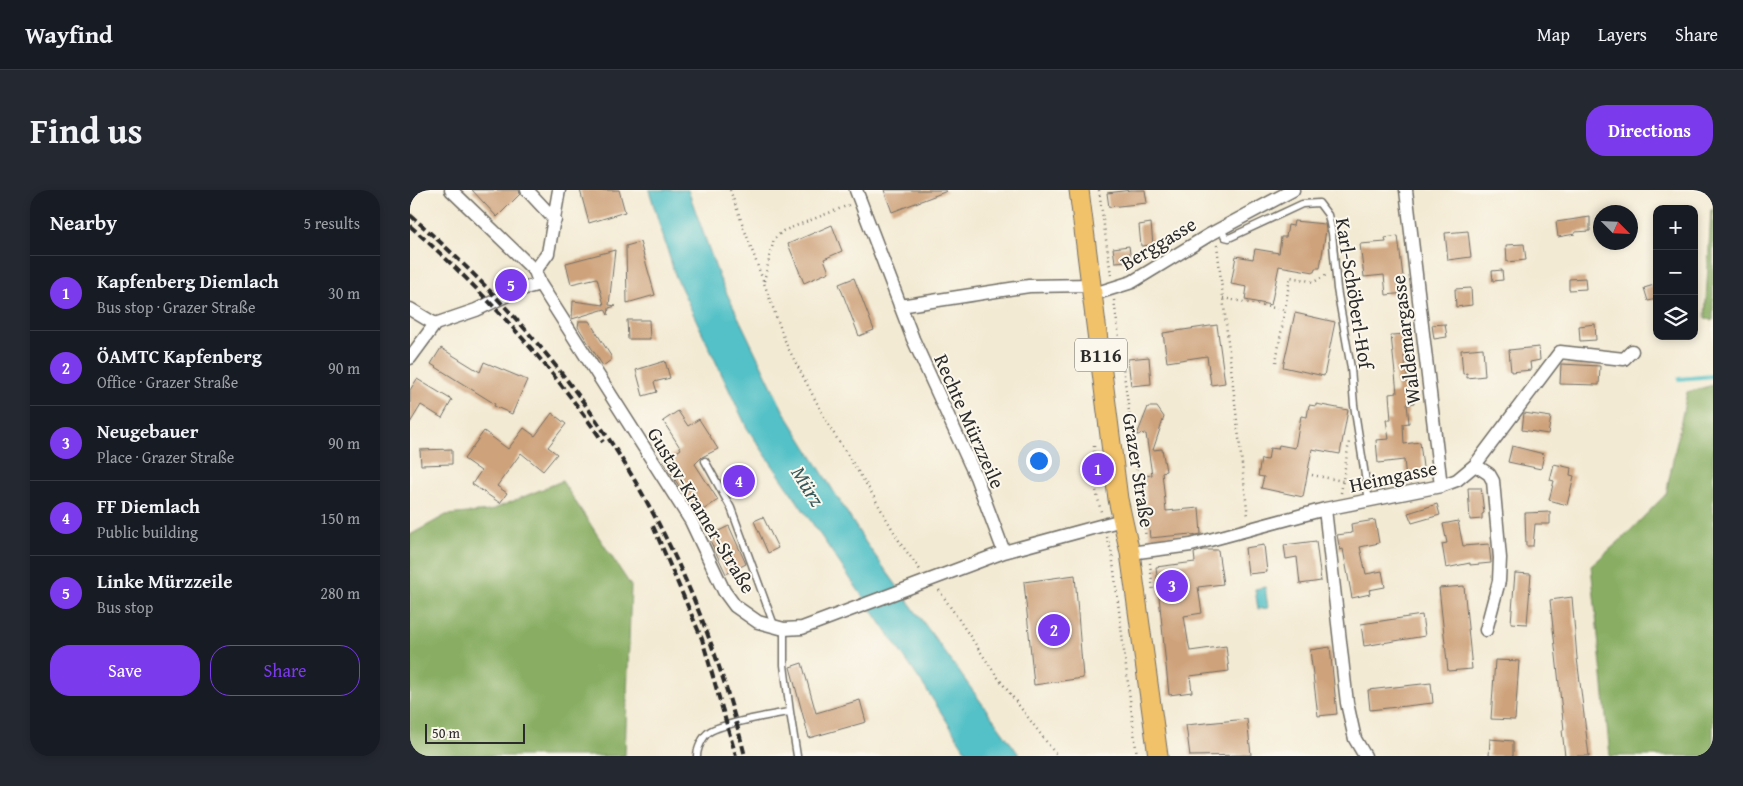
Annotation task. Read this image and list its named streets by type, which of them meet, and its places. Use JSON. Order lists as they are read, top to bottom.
{
  "streets": {
    "main road": ["B116", "Grazer Straße"],
    "street": [
      "Berggasse",
      "Waldemargasse",
      "Rechte Mürzzeile",
      "Heimgasse",
      "Gustav-Kramer-Straße"
    ],
    "lane": ["Karl-Schöberl-Hof"]
  },
  "crossings": [
    ["Berggasse", "Karl-Schöberl-Hof"],
    ["Berggasse", "Grazer Straße"],
    ["Karl-Schöberl-Hof", "Heimgasse"],
    ["Waldemargasse", "Heimgasse"],
    ["Rechte Mürzzeile", "Gustav-Kramer-Straße"],
    ["Grazer Straße", "Heimgasse"],
    ["Grazer Straße", "Gustav-Kramer-Straße"]
  ],
  "water": ["Mürz"],
  "scale_bar": "50 m",
  "north": "bottom right",
  "page": {
    "header": "Wayfind",
    "nav": ["Map", "Layers", "Share"],
    "title": "Find us",
    "buttons": [
      "Directions",
      ["Save", "Share"]
    ],
    "heading": ["Nearby", "5 results"],
    "map_buttons": ["+", "−"],
    "list": [
      {
        "mark": "1",
        "name": "Kapfenberg Diemlach",
        "note": "Bus stop · Grazer Straße",
        "value": "30 m"
      },
      {
        "mark": "2",
        "name": "ÖAMTC Kapfenberg",
        "note": "Office · Grazer Straße",
        "value": "90 m"
      },
      {
        "mark": "3",
        "name": "Neugebauer",
        "note": "Place · Grazer Straße",
        "value": "90 m"
      },
      {
        "mark": "4",
        "name": "FF Diemlach",
        "note": "Public building",
        "value": "150 m"
      },
      {
        "mark": "5",
        "name": "Linke Mürzzeile",
        "note": "Bus stop",
        "value": "280 m"
      }
    ],
    "pins": [
      "5",
      "1",
      "4",
      "3",
      "2"
    ],
    "scale": "50 m"
  }
}
